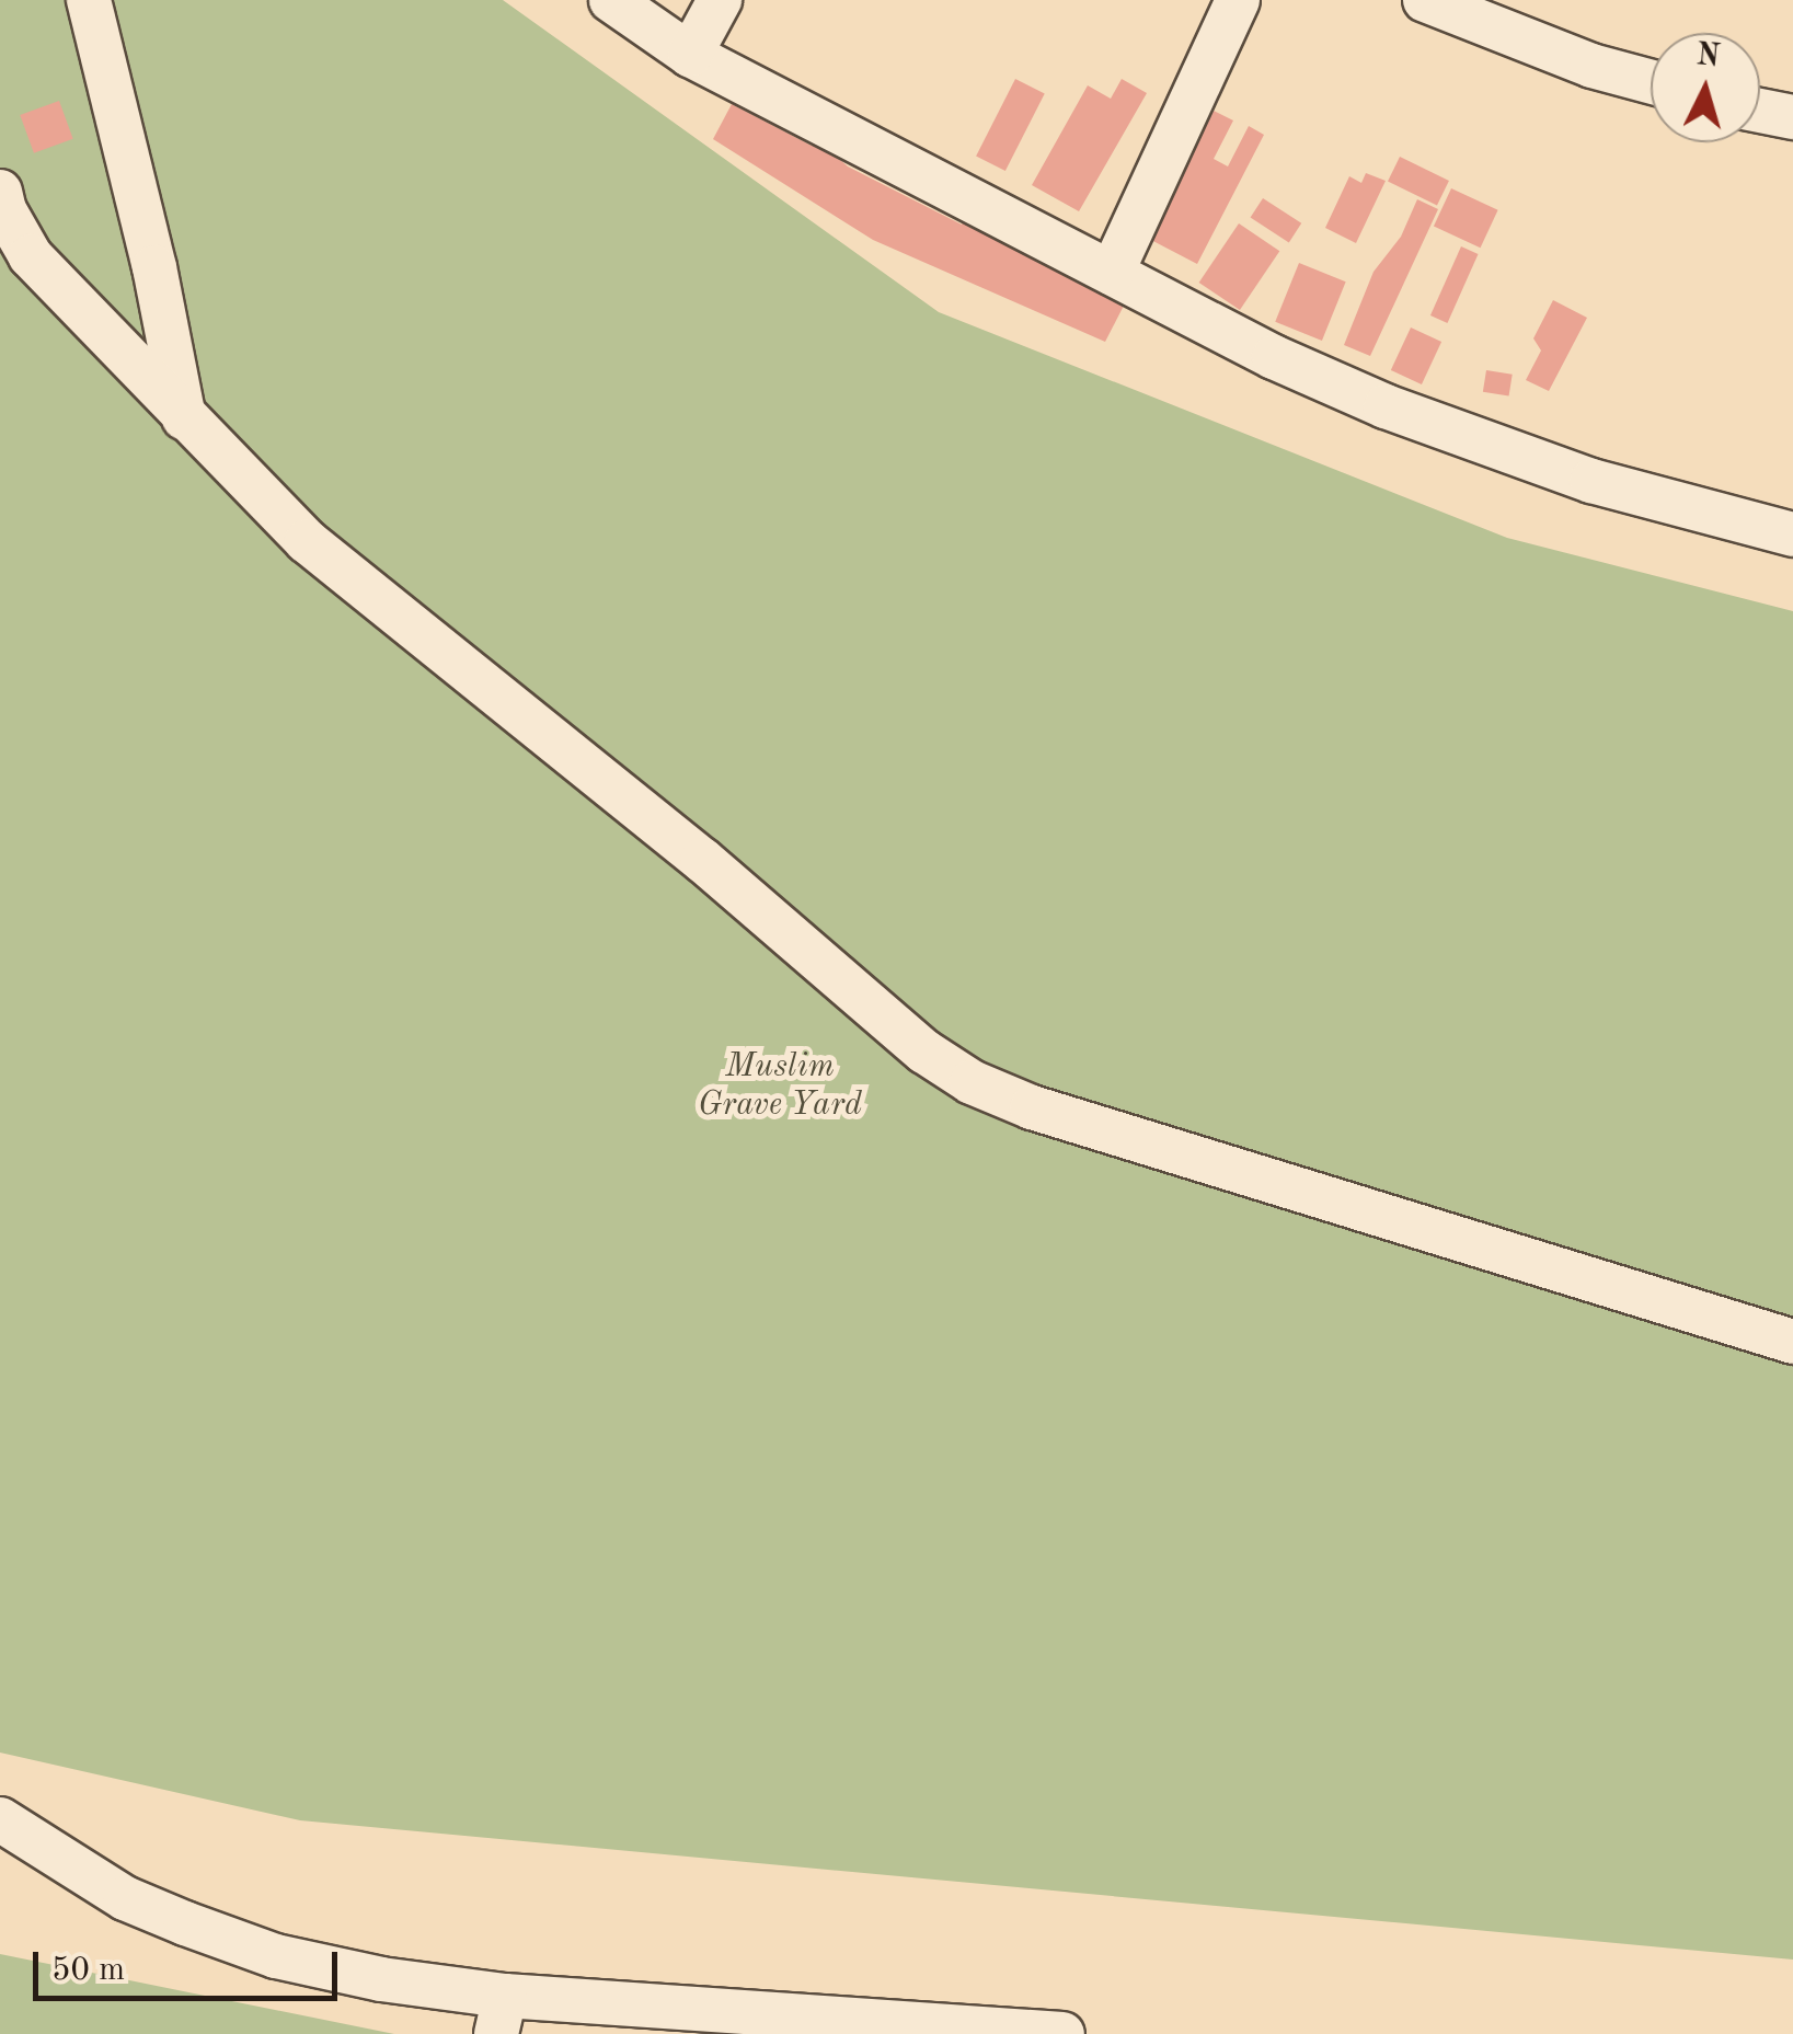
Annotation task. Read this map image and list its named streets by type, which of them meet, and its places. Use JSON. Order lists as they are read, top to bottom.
{
  "parks": ["Muslim Grave Yard"],
  "scale_bar": "50 m",
  "north": "top"
}
